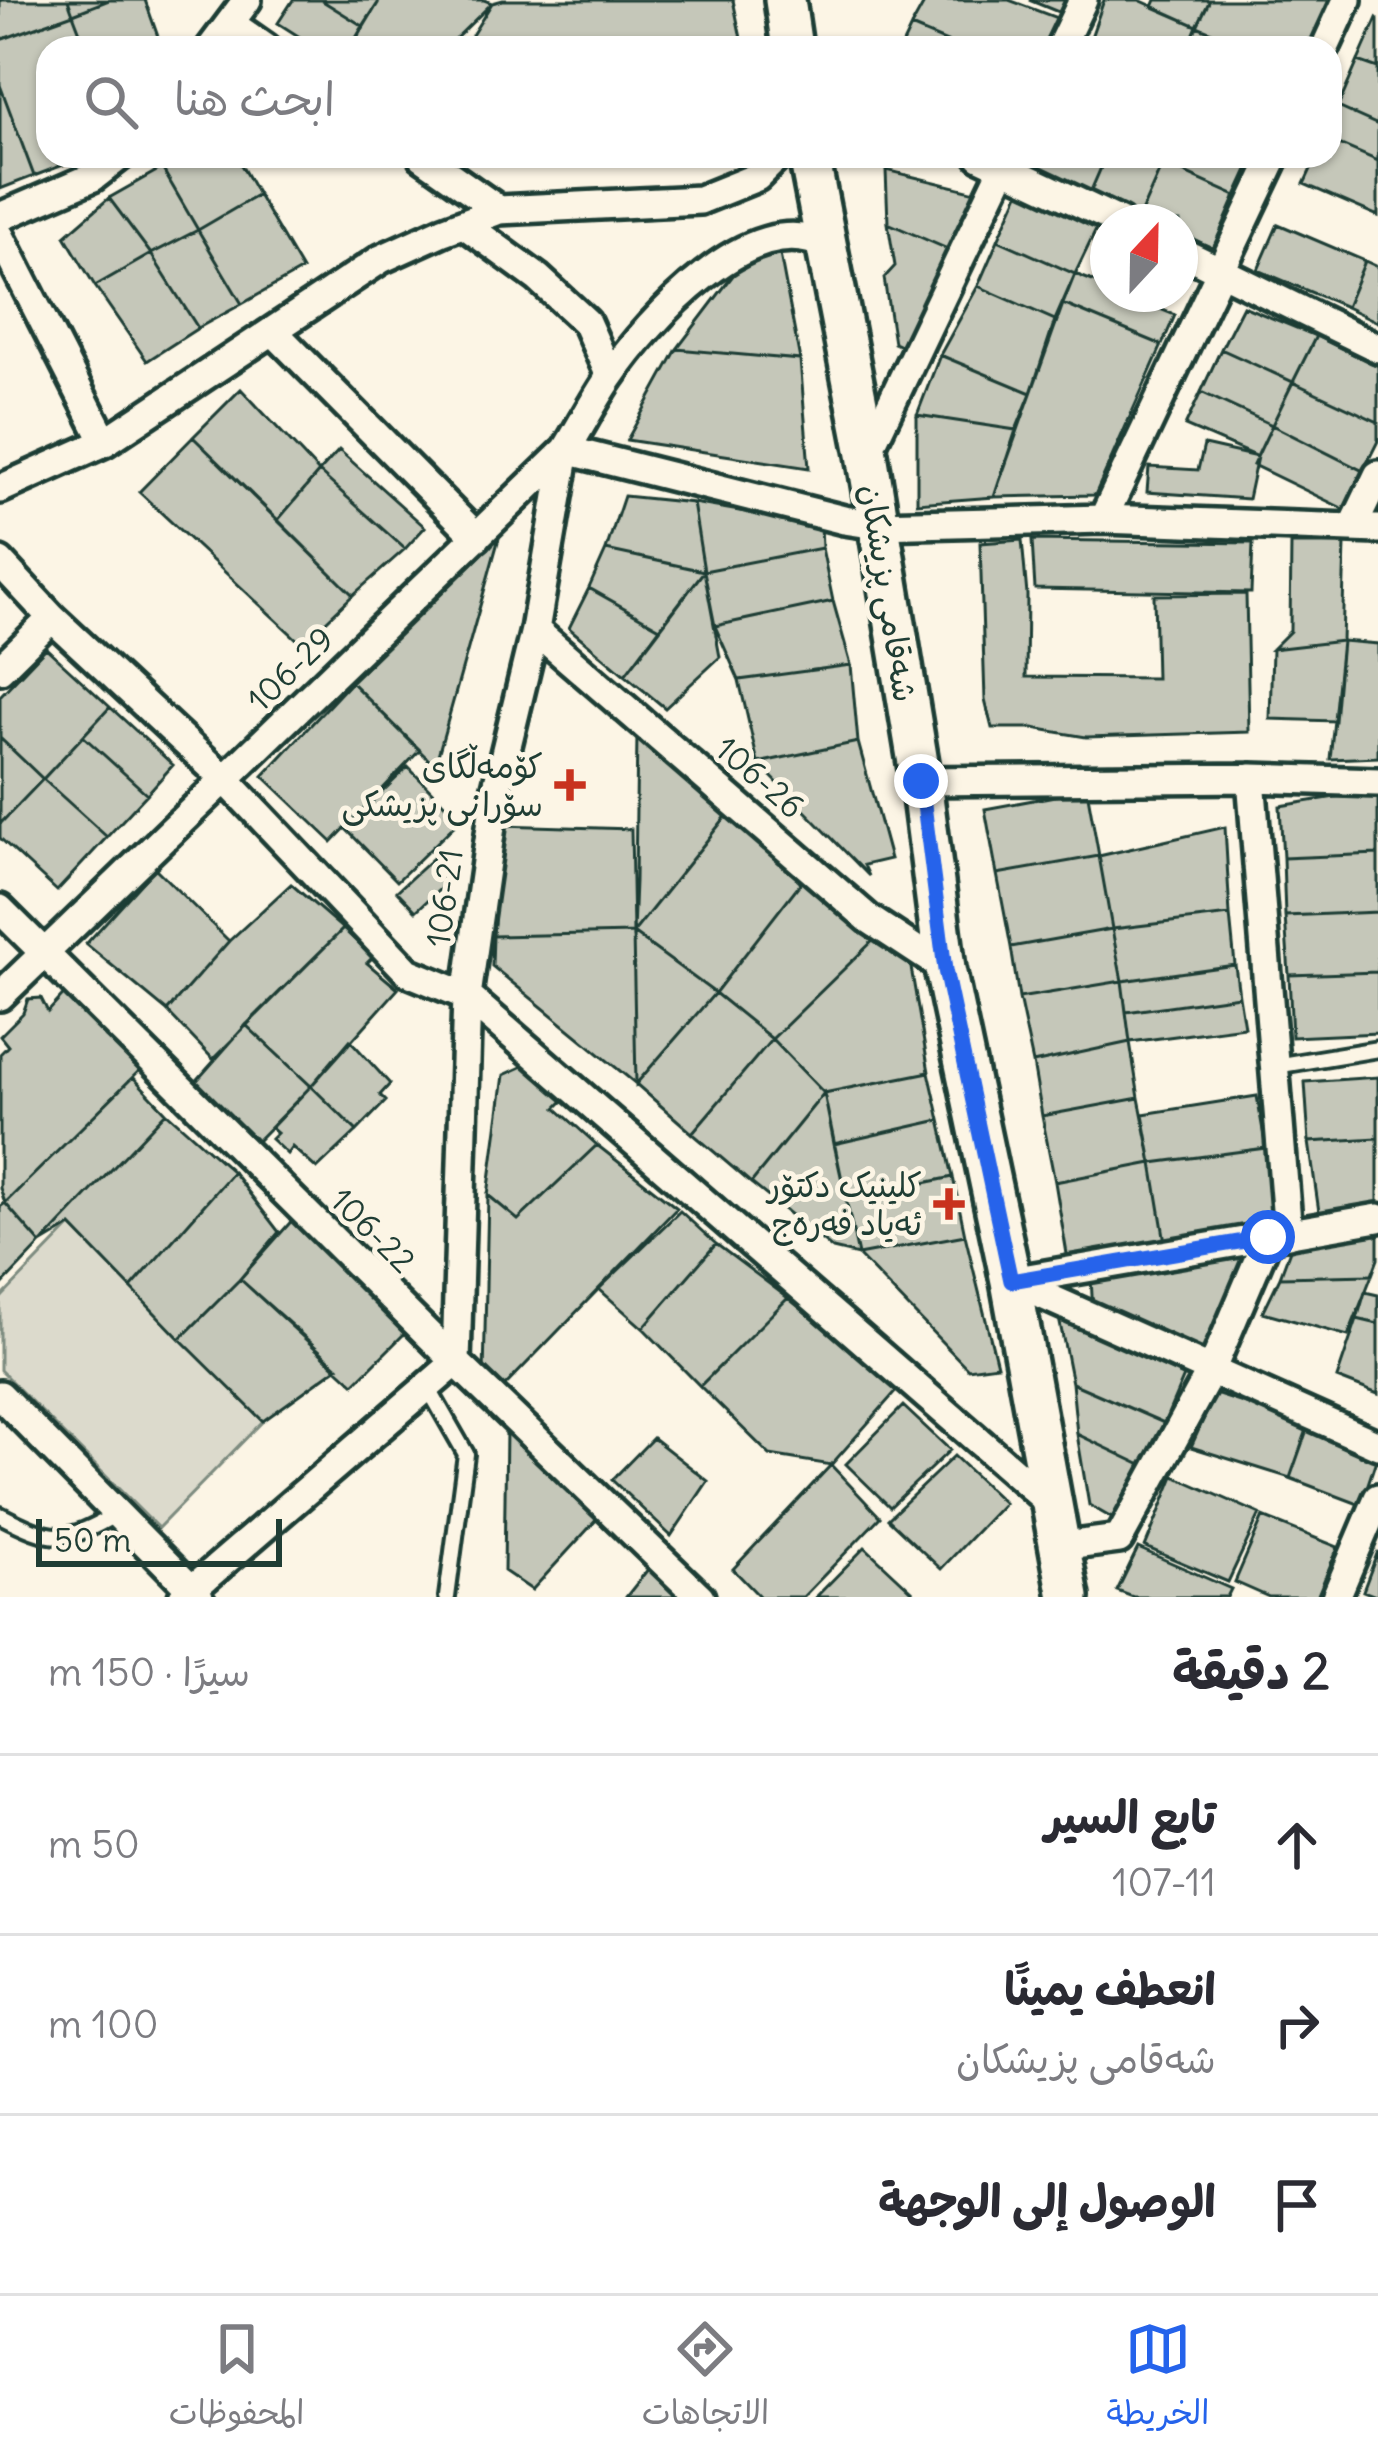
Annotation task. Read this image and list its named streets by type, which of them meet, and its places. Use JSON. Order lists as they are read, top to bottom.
{
  "streets": {
    "main road": ["شەقامی پزیشکان"],
    "street": [
      "106-29",
      "106-26",
      "106-21",
      "106-22"
    ]
  },
  "crossings": [
    ["شەقامی پزیشکان", "106-29"],
    ["شەقامی پزیشکان", "106-26"],
    ["106-29", "106-21"],
    ["106-29", "106-22"],
    ["106-26", "106-21"],
    ["106-21", "106-22"]
  ],
  "places": {
    "health": ["کۆمەڵگای سۆرانی پزیشکی", "کلینیک دکتۆر ئەیاد فەرەج"]
  },
  "scale_bar": "50 m",
  "north": "top",
  "page": {
    "search": "ابحث هنا",
    "scale": "50 m",
    "heading": ["2 دقيقة", "سيرًا · 150 m"],
    "list": [
      ["تابع السير", "107-11", "50 m"],
      ["انعطف يمينًا", "شەقامی پزیشکان", "100 m"],
      "الوصول إلى الوجهة"
    ],
    "nav": ["الخريطة", "الاتجاهات", "المحفوظات"]
  }
}
